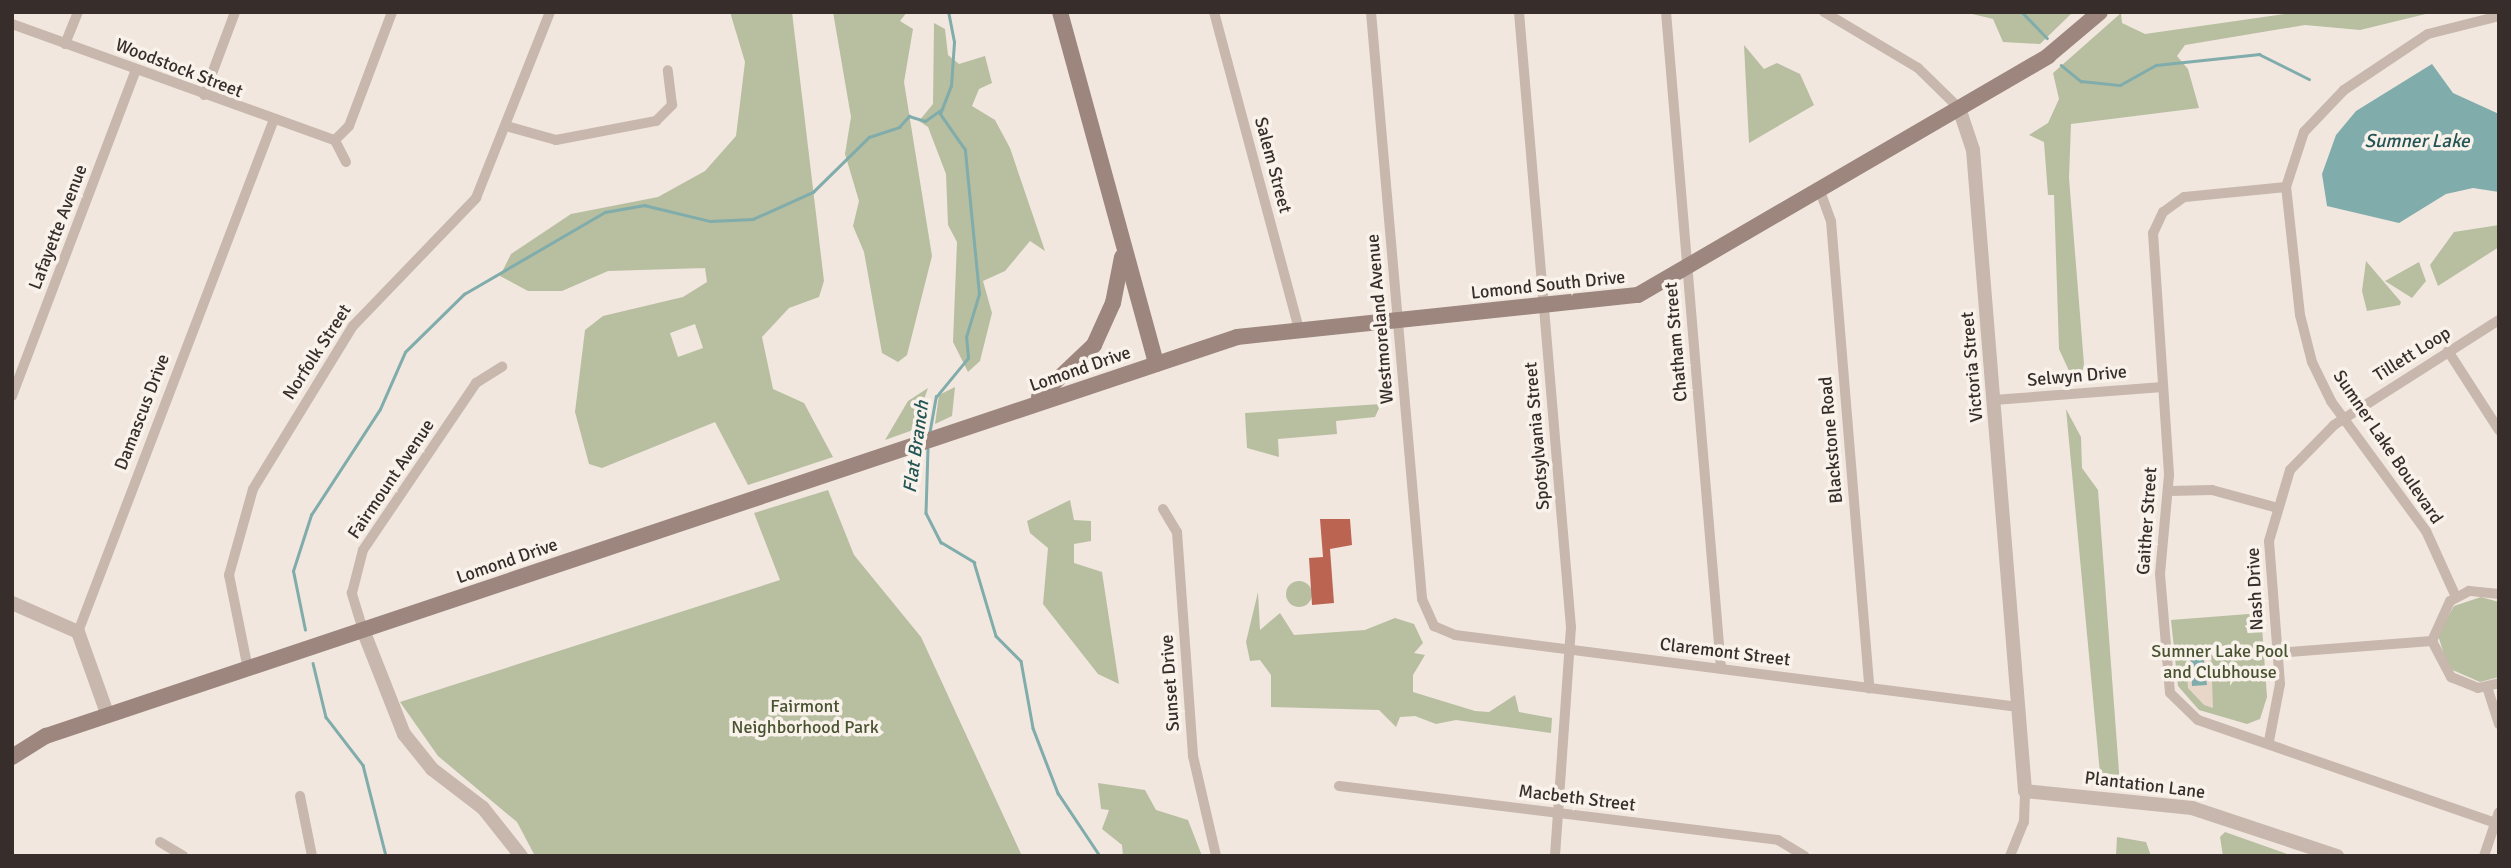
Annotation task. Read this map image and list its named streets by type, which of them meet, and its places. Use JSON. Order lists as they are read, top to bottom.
{
  "streets": {
    "main road": ["Lomond South Drive", "Lomond Drive"],
    "street": [
      "Woodstock Street",
      "Salem Street",
      "Lafayette Avenue",
      "Westmoreland Avenue",
      "Chatham Street",
      "Norfolk Street",
      "Tillett Loop",
      "Victoria Street",
      "Selwyn Drive",
      "Damascus Drive",
      "Spotsylvania Street",
      "Blackstone Road",
      "Sumner Lake Boulevard",
      "Fairmount Avenue",
      "Gaither Street",
      "Nash Drive",
      "Claremont Street",
      "Sunset Drive",
      "Plantation Lane",
      "Macbeth Street"
    ]
  },
  "crossings": [
    ["Woodstock Street", "Lafayette Avenue"],
    ["Woodstock Street", "Damascus Drive"],
    ["Salem Street", "Lomond South Drive"],
    ["Lomond South Drive", "Westmoreland Avenue"],
    ["Lomond South Drive", "Chatham Street"],
    ["Lomond South Drive", "Victoria Street"],
    ["Lomond South Drive", "Lomond Drive"],
    ["Lomond South Drive", "Spotsylvania Street"],
    ["Lomond South Drive", "Blackstone Road"],
    ["Westmoreland Avenue", "Claremont Street"],
    ["Chatham Street", "Claremont Street"],
    ["Norfolk Street", "Lomond Drive"],
    ["Tillett Loop", "Sumner Lake Boulevard"],
    ["Tillett Loop", "Nash Drive"],
    ["Victoria Street", "Selwyn Drive"],
    ["Victoria Street", "Claremont Street"],
    ["Victoria Street", "Plantation Lane"],
    ["Lomond Drive", "Fairmount Avenue"],
    ["Selwyn Drive", "Gaither Street"],
    ["Spotsylvania Street", "Claremont Street"],
    ["Spotsylvania Street", "Macbeth Street"],
    ["Blackstone Road", "Claremont Street"],
    ["Sumner Lake Boulevard", "Gaither Street"],
    ["Sumner Lake Boulevard", "Nash Drive"],
    ["Gaither Street", "Nash Drive"]
  ],
  "water": ["Sumner Lake", "Flat Branch"],
  "parks": ["Sumner Lake Pool and Clubhouse", "Fairmont Neighborhood Park"]
}
